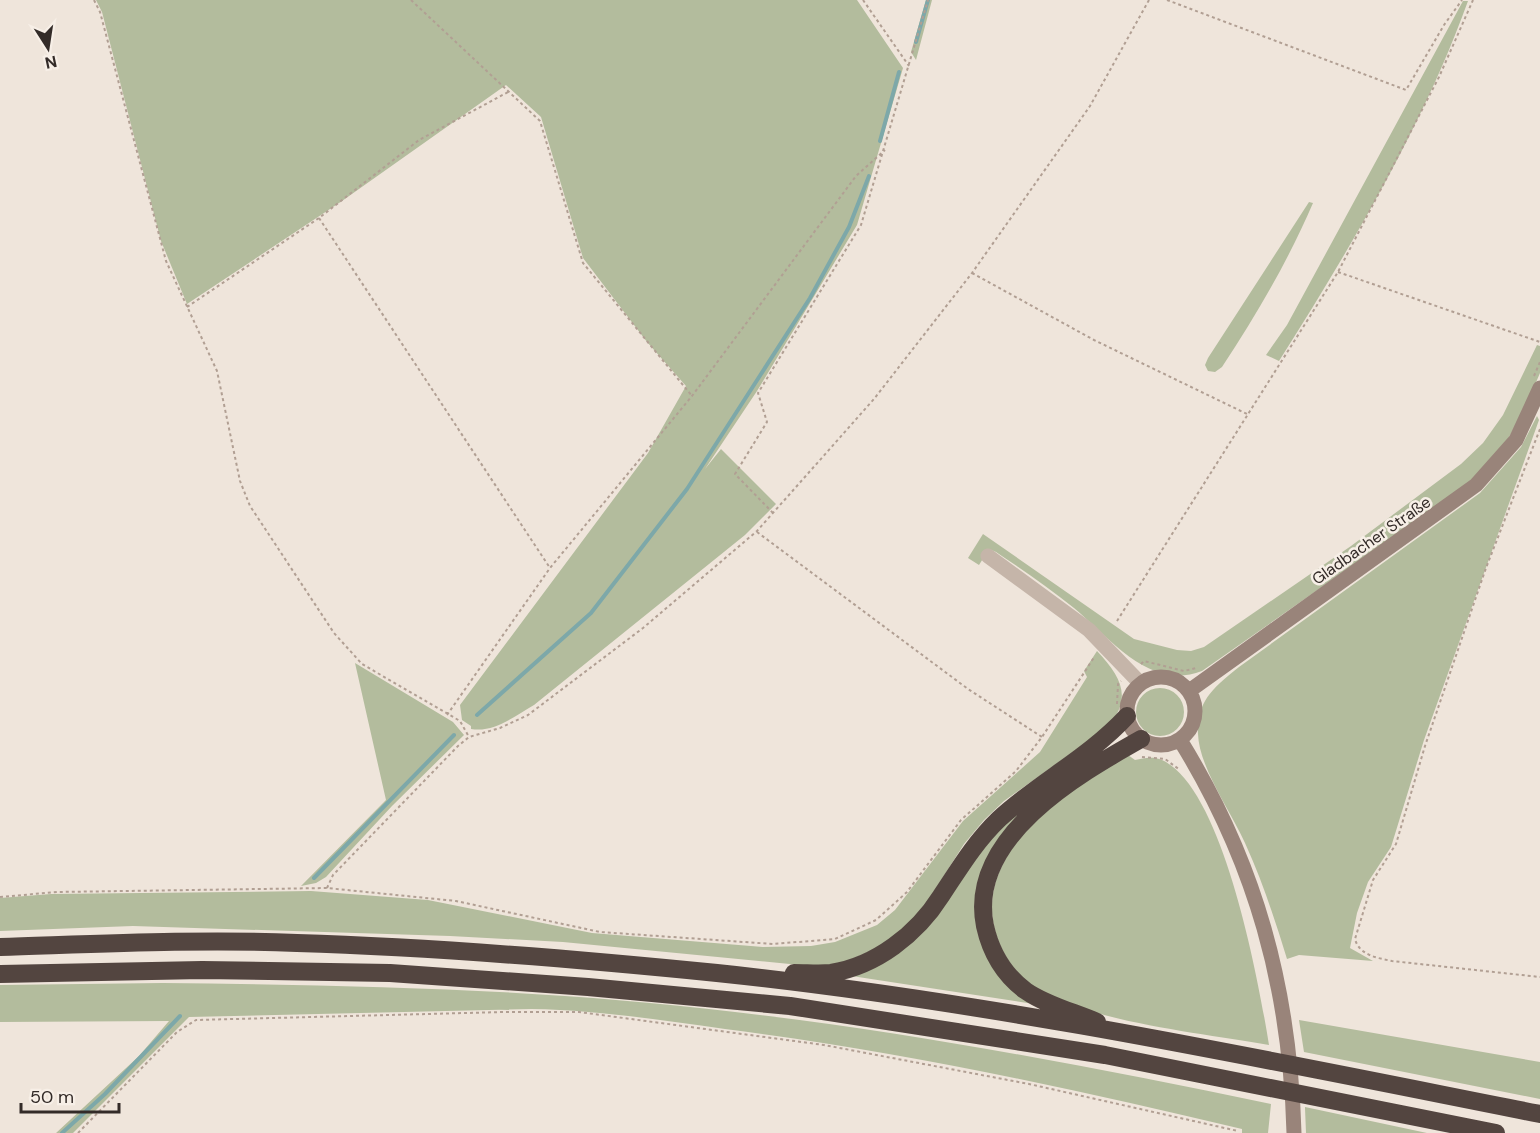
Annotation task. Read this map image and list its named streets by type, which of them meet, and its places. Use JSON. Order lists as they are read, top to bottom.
{
  "streets": {
    "main road": ["Gladbacher Straße"]
  },
  "scale_bar": "50 m",
  "north": "bottom"
}
